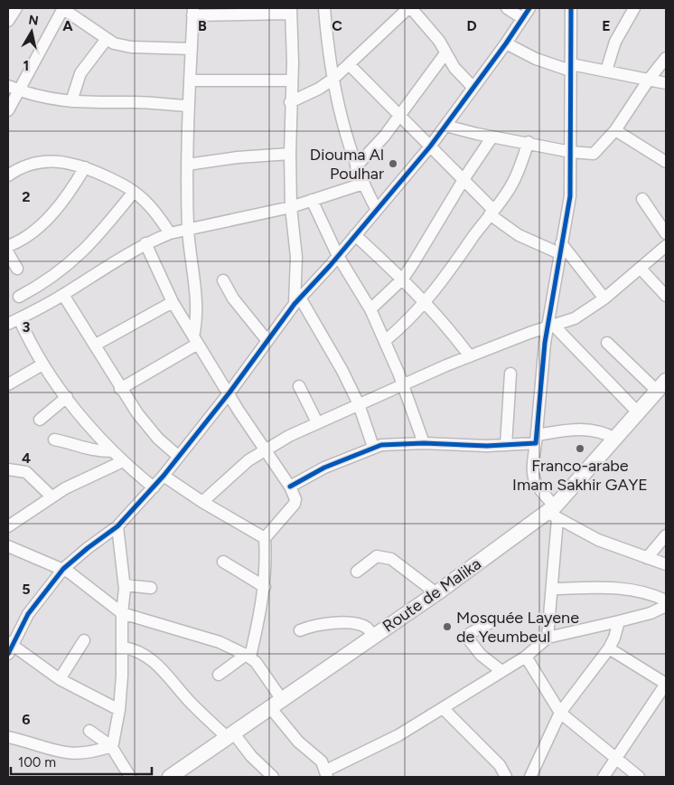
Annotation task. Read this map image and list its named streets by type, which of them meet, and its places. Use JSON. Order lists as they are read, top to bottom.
{
  "streets": {
    "main road": ["Route de Malika"]
  },
  "places": ["Diouma Al Poulhar", "Franco-arabe Imam Sakhir GAYE", "Mosquée Layene de Yeumbeul"],
  "scale_bar": "100 m",
  "north": "top",
  "grid": {
    "columns": [
      "A",
      "B",
      "C",
      "D",
      "E"
    ],
    "rows": [
      "1",
      "2",
      "3",
      "4",
      "5",
      "6"
    ]
  }
}
